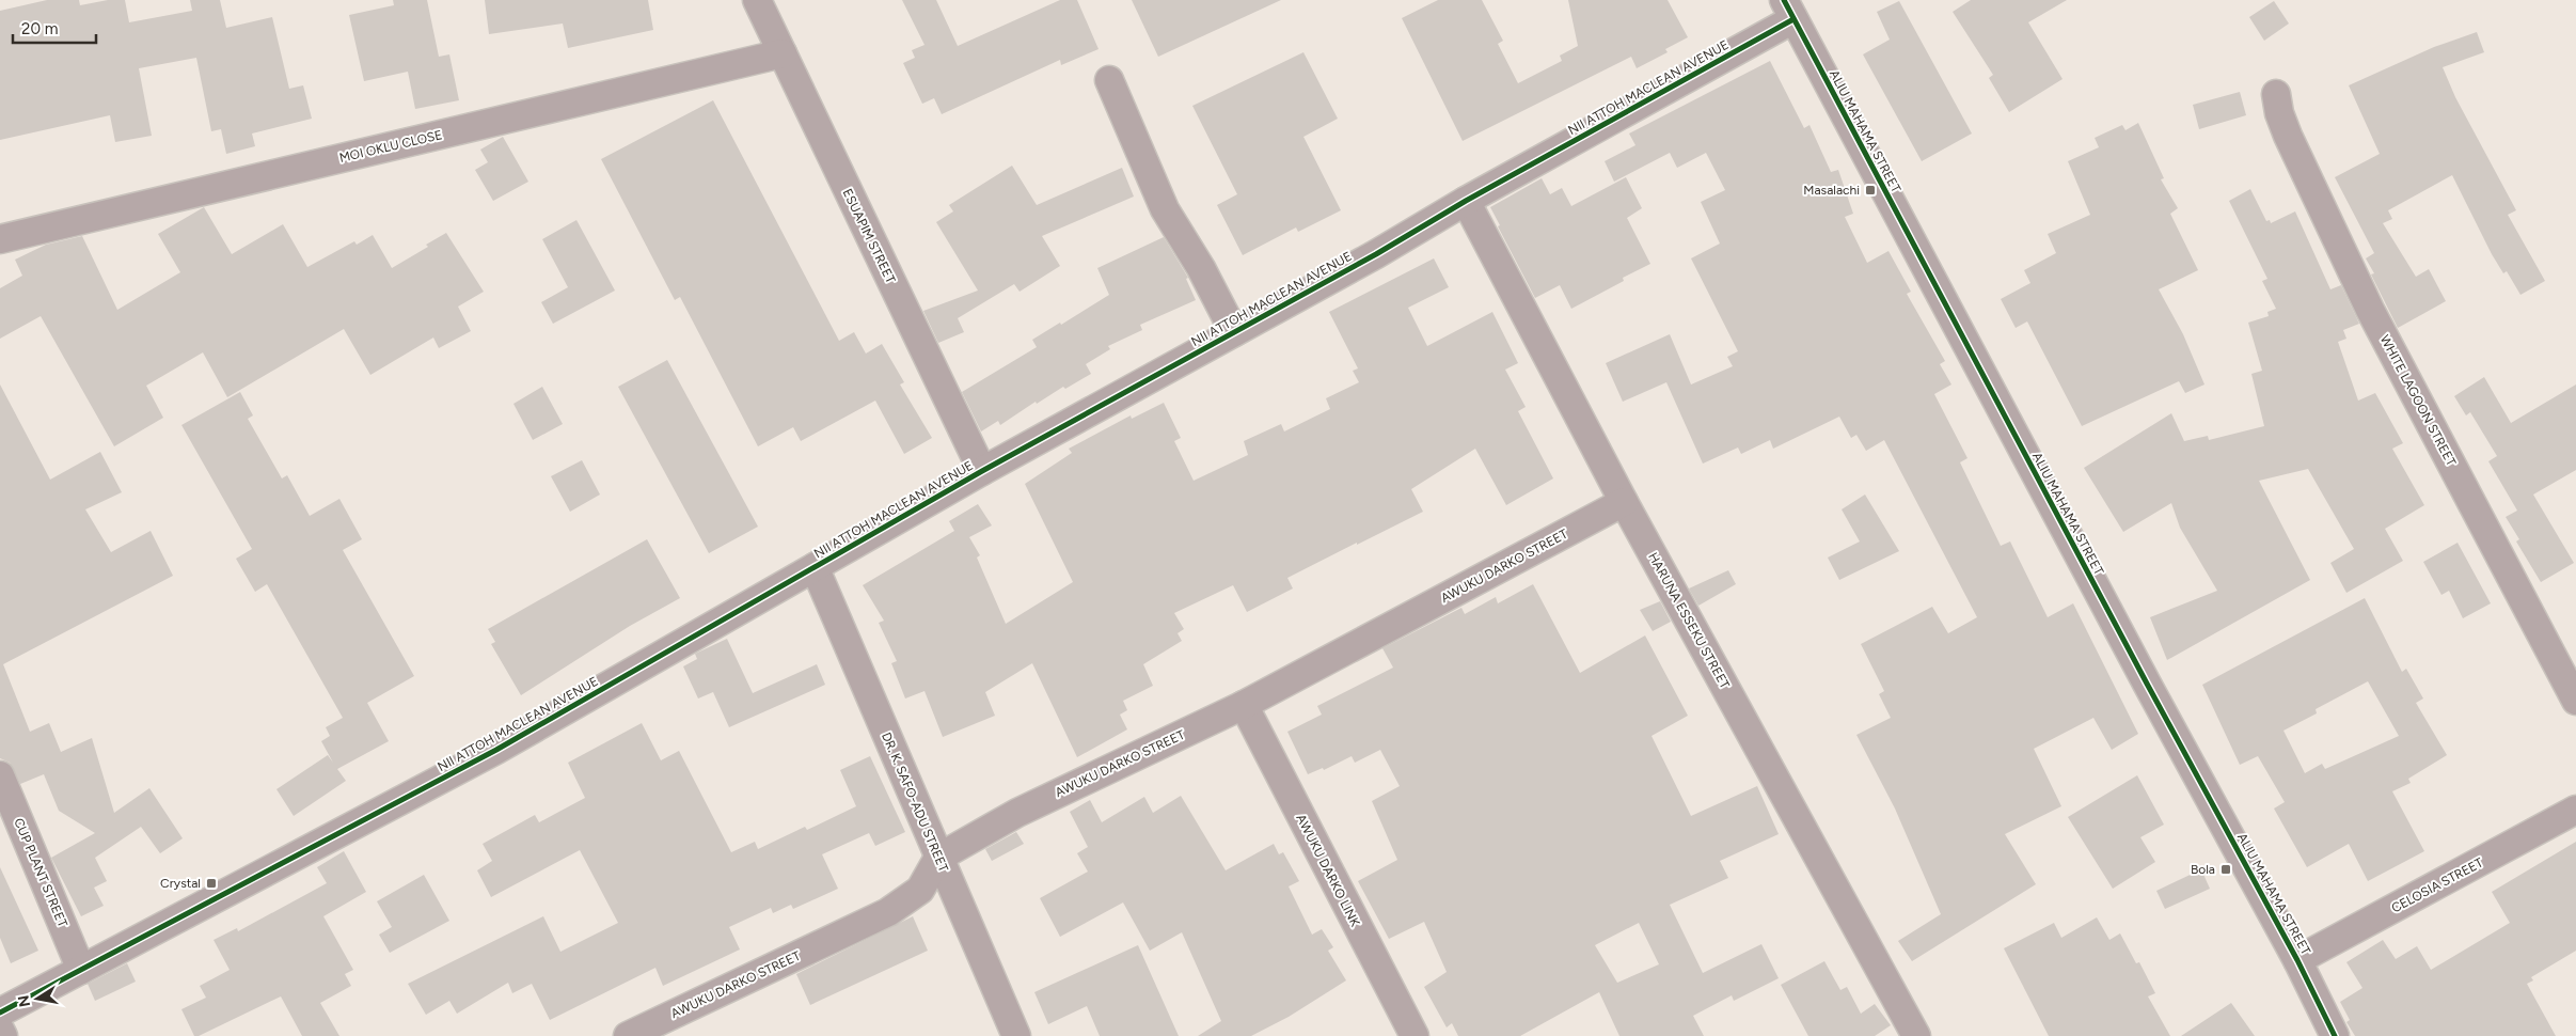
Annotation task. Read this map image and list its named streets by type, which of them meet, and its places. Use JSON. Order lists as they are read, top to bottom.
{
  "streets": {
    "street": [
      "NII ATTOH MACLEAN AVENUE",
      "ALIU MAHAMA STREET",
      "MOI OKLU CLOSE",
      "ESUAPIM STREET",
      "WHITE LAGOON STREET",
      "AWUKU DARKO STREET",
      "HARUNA ESSEKU STREET",
      "DR. K. SAFO-ADU STREET",
      "AWUKU DARKO LINK",
      "CUP PLANT STREET",
      "CELOSIA STREET"
    ]
  },
  "crossings": [
    ["NII ATTOH MACLEAN AVENUE", "ALIU MAHAMA STREET"],
    ["NII ATTOH MACLEAN AVENUE", "ESUAPIM STREET"],
    ["NII ATTOH MACLEAN AVENUE", "HARUNA ESSEKU STREET"],
    ["NII ATTOH MACLEAN AVENUE", "DR. K. SAFO-ADU STREET"],
    ["NII ATTOH MACLEAN AVENUE", "CUP PLANT STREET"],
    ["ALIU MAHAMA STREET", "CELOSIA STREET"],
    ["MOI OKLU CLOSE", "ESUAPIM STREET"],
    ["AWUKU DARKO STREET", "HARUNA ESSEKU STREET"],
    ["AWUKU DARKO STREET", "DR. K. SAFO-ADU STREET"],
    ["AWUKU DARKO STREET", "AWUKU DARKO LINK"]
  ],
  "places": {
    "transit": ["Masalachi", "Bola", "Crystal"]
  },
  "scale_bar": "20 m",
  "north": "left"
}
